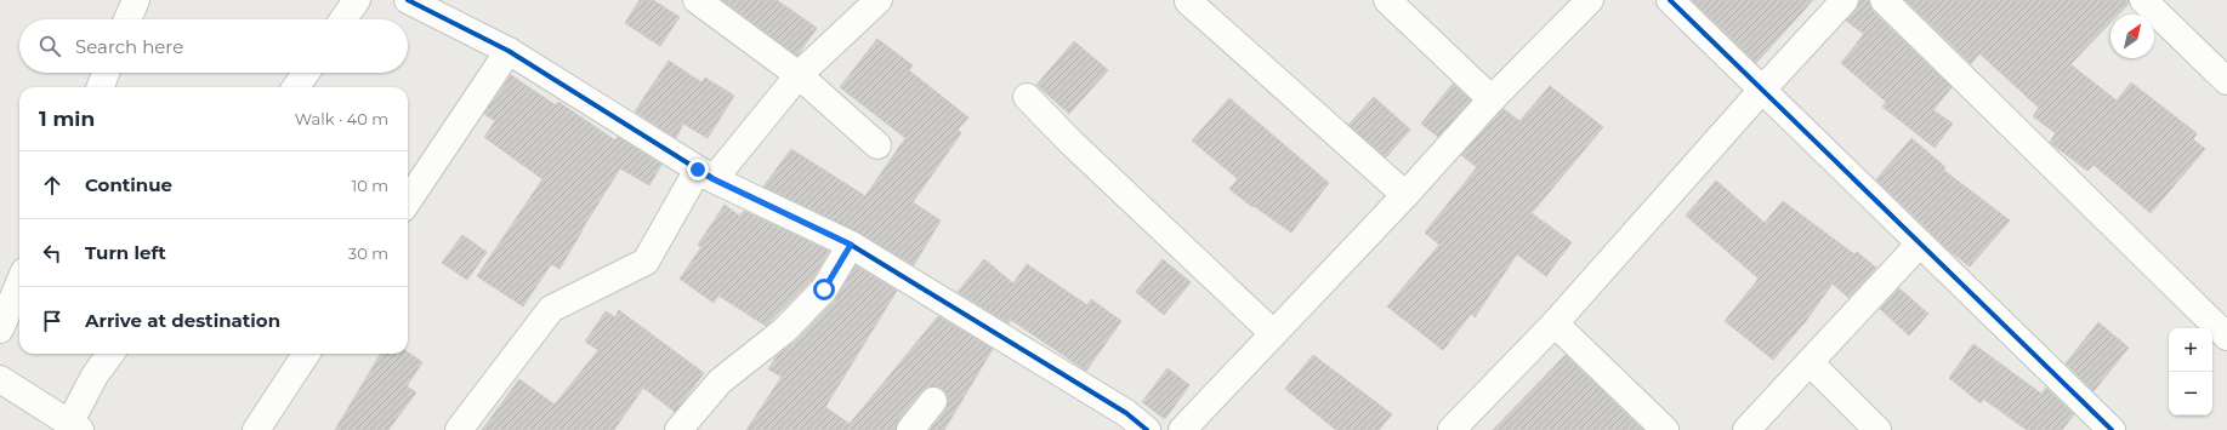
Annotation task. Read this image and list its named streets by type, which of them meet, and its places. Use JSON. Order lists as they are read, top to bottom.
{
  "north": "top right",
  "page": {
    "search": "Search here",
    "heading": ["1 min", "Walk · 40 m"],
    "list": [
      ["Continue", "10 m"],
      ["Turn left", "30 m"],
      "Arrive at destination"
    ],
    "map_buttons": ["+", "−"]
  }
}
